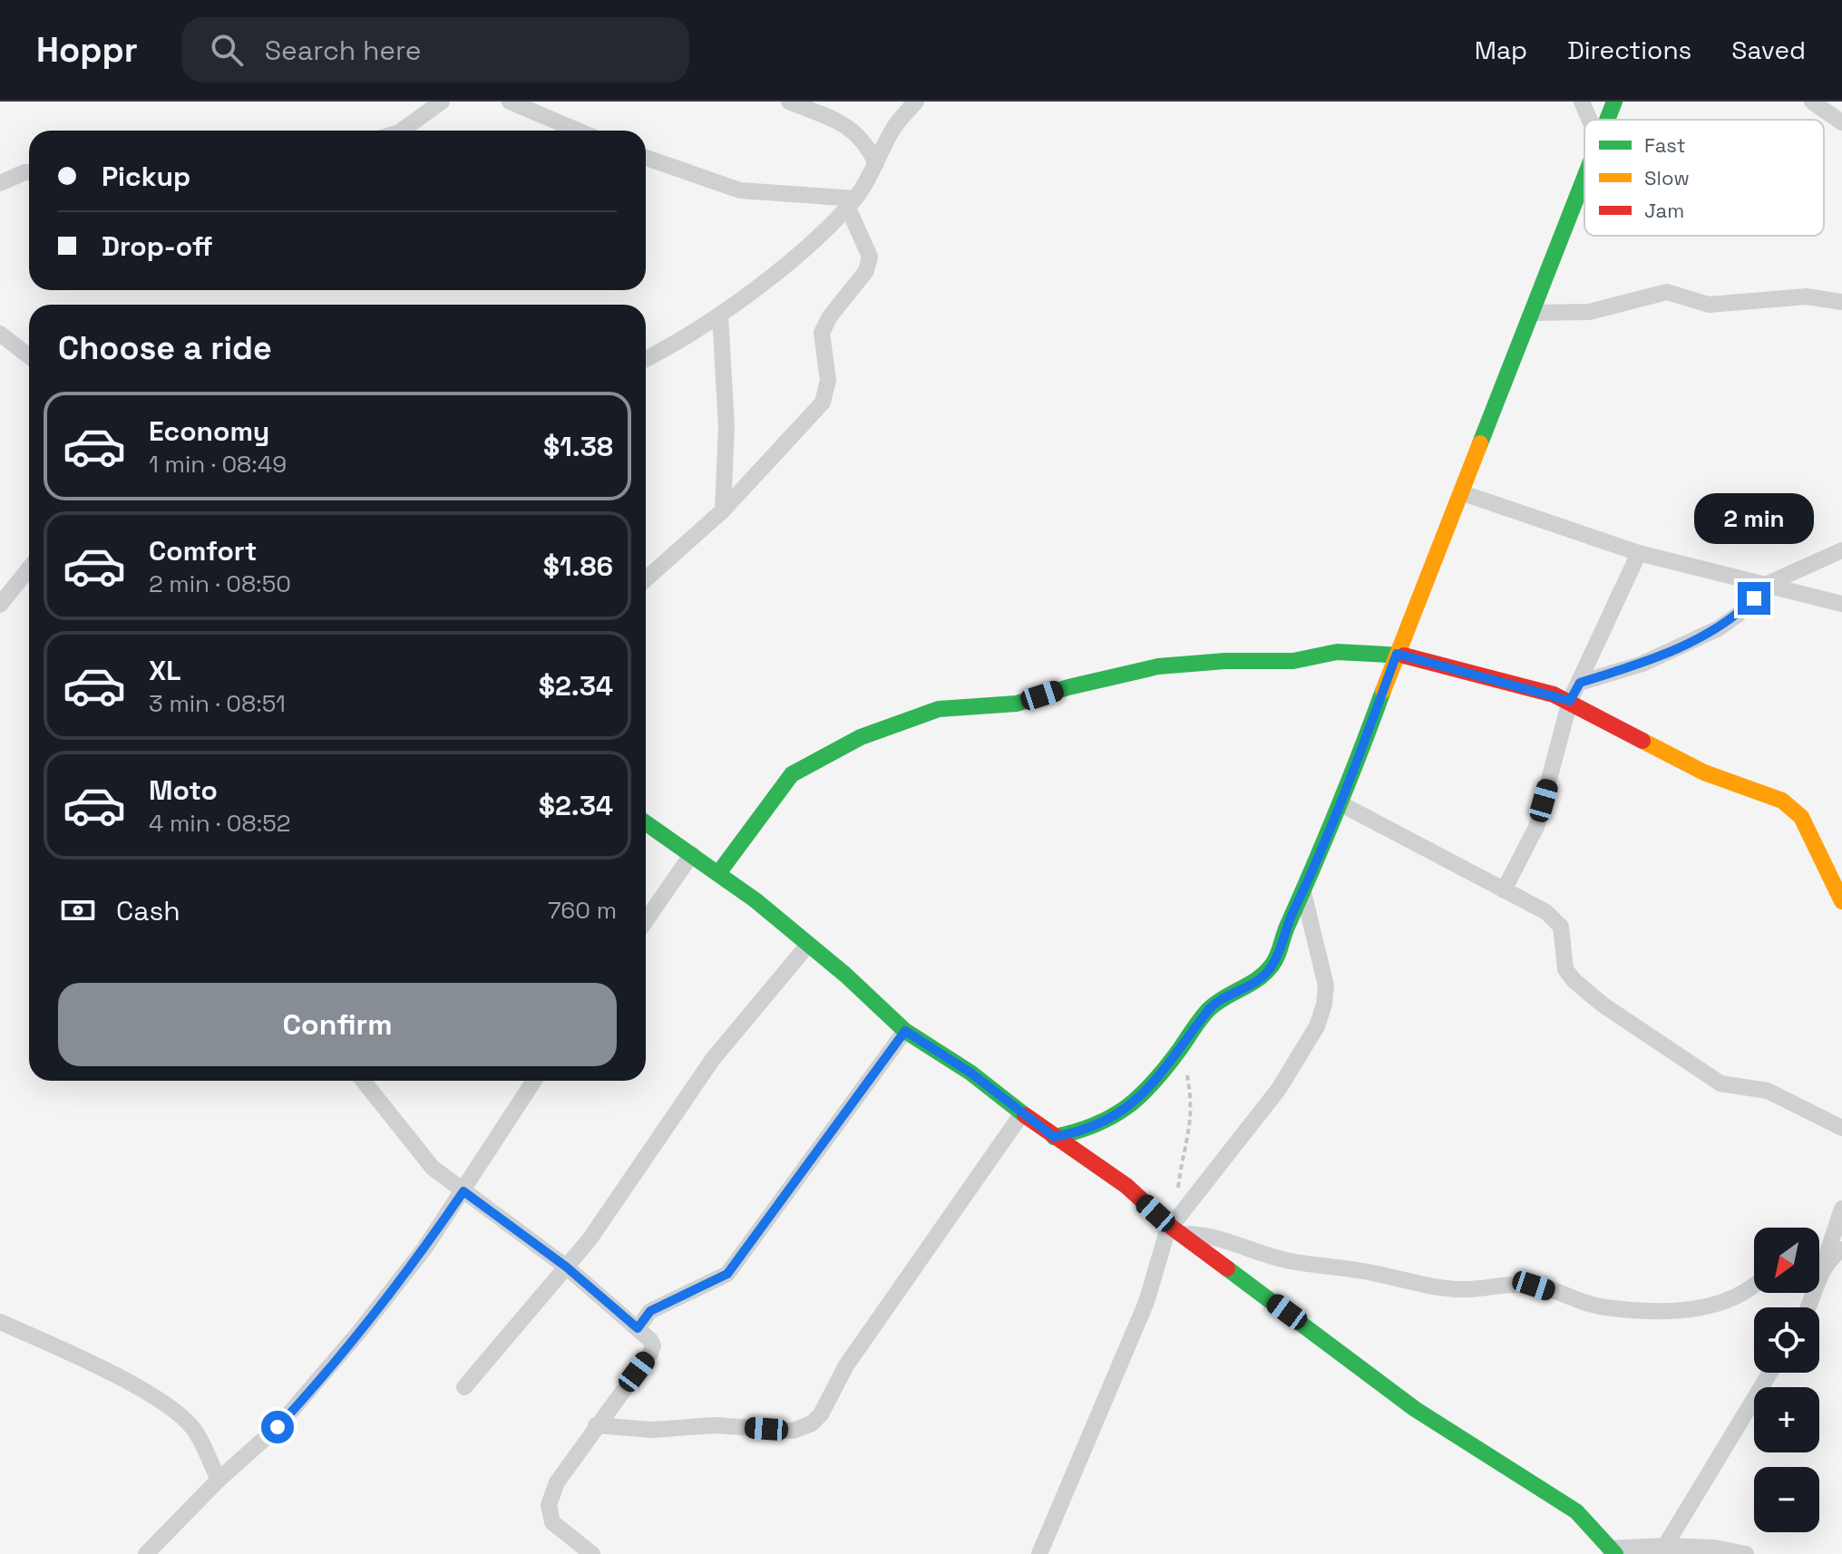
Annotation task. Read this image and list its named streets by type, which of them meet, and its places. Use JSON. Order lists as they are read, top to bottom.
{
  "legend": ["Fast", "Slow", "Jam"],
  "north": "bottom left",
  "page": {
    "header": "Hoppr",
    "search": "Search here",
    "nav": ["Map", "Directions", "Saved"],
    "banner": ["Pickup", "Drop-off"],
    "heading": "Choose a ride",
    "list": [
      {
        "name": "Economy",
        "note": "1 min · 08:49",
        "value": "$1.38"
      },
      {
        "name": "Comfort",
        "note": "2 min · 08:50",
        "value": "$1.86"
      },
      {
        "name": "XL",
        "note": "3 min · 08:51",
        "value": "$2.34"
      },
      {
        "name": "Moto",
        "note": "4 min · 08:52",
        "value": "$2.34"
      }
    ],
    "bubble": "2 min",
    "pay": ["Cash", "760 m"],
    "buttons": "Confirm",
    "map_buttons": ["+", "−"]
  }
}
